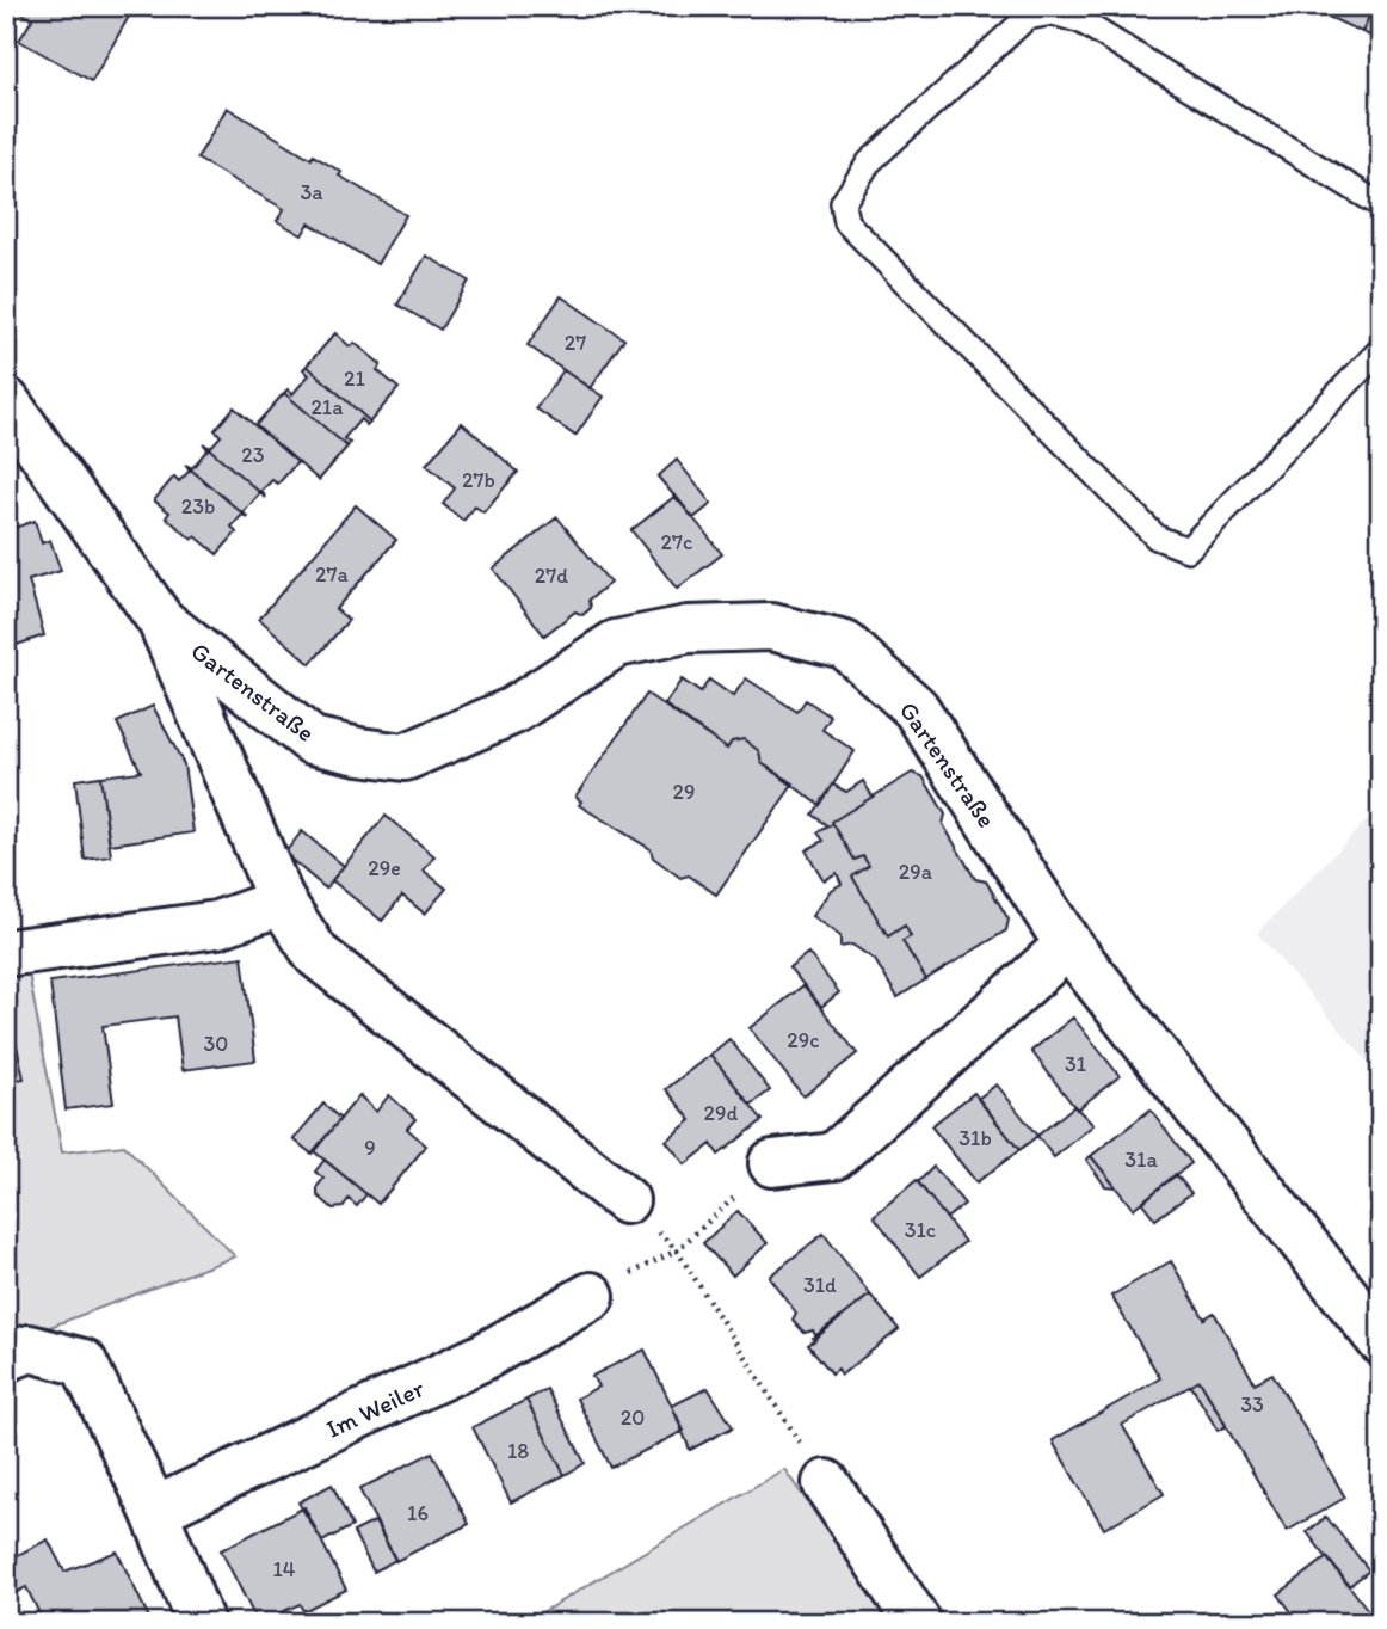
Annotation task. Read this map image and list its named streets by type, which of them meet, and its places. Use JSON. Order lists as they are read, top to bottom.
{
  "streets": {
    "street": ["Gartenstraße", "Im Weiler"]
  },
  "house_numbers": [
    "3a",
    "27",
    "21",
    "21a",
    "23",
    "27b",
    "23b",
    "27c",
    "27a",
    "27d",
    "29",
    "29e",
    "29a",
    "29c",
    "30",
    "31",
    "29d",
    "31b",
    "9",
    "31a",
    "31c",
    "31d",
    "33",
    "20",
    "18",
    "16",
    "14"
  ]
}
